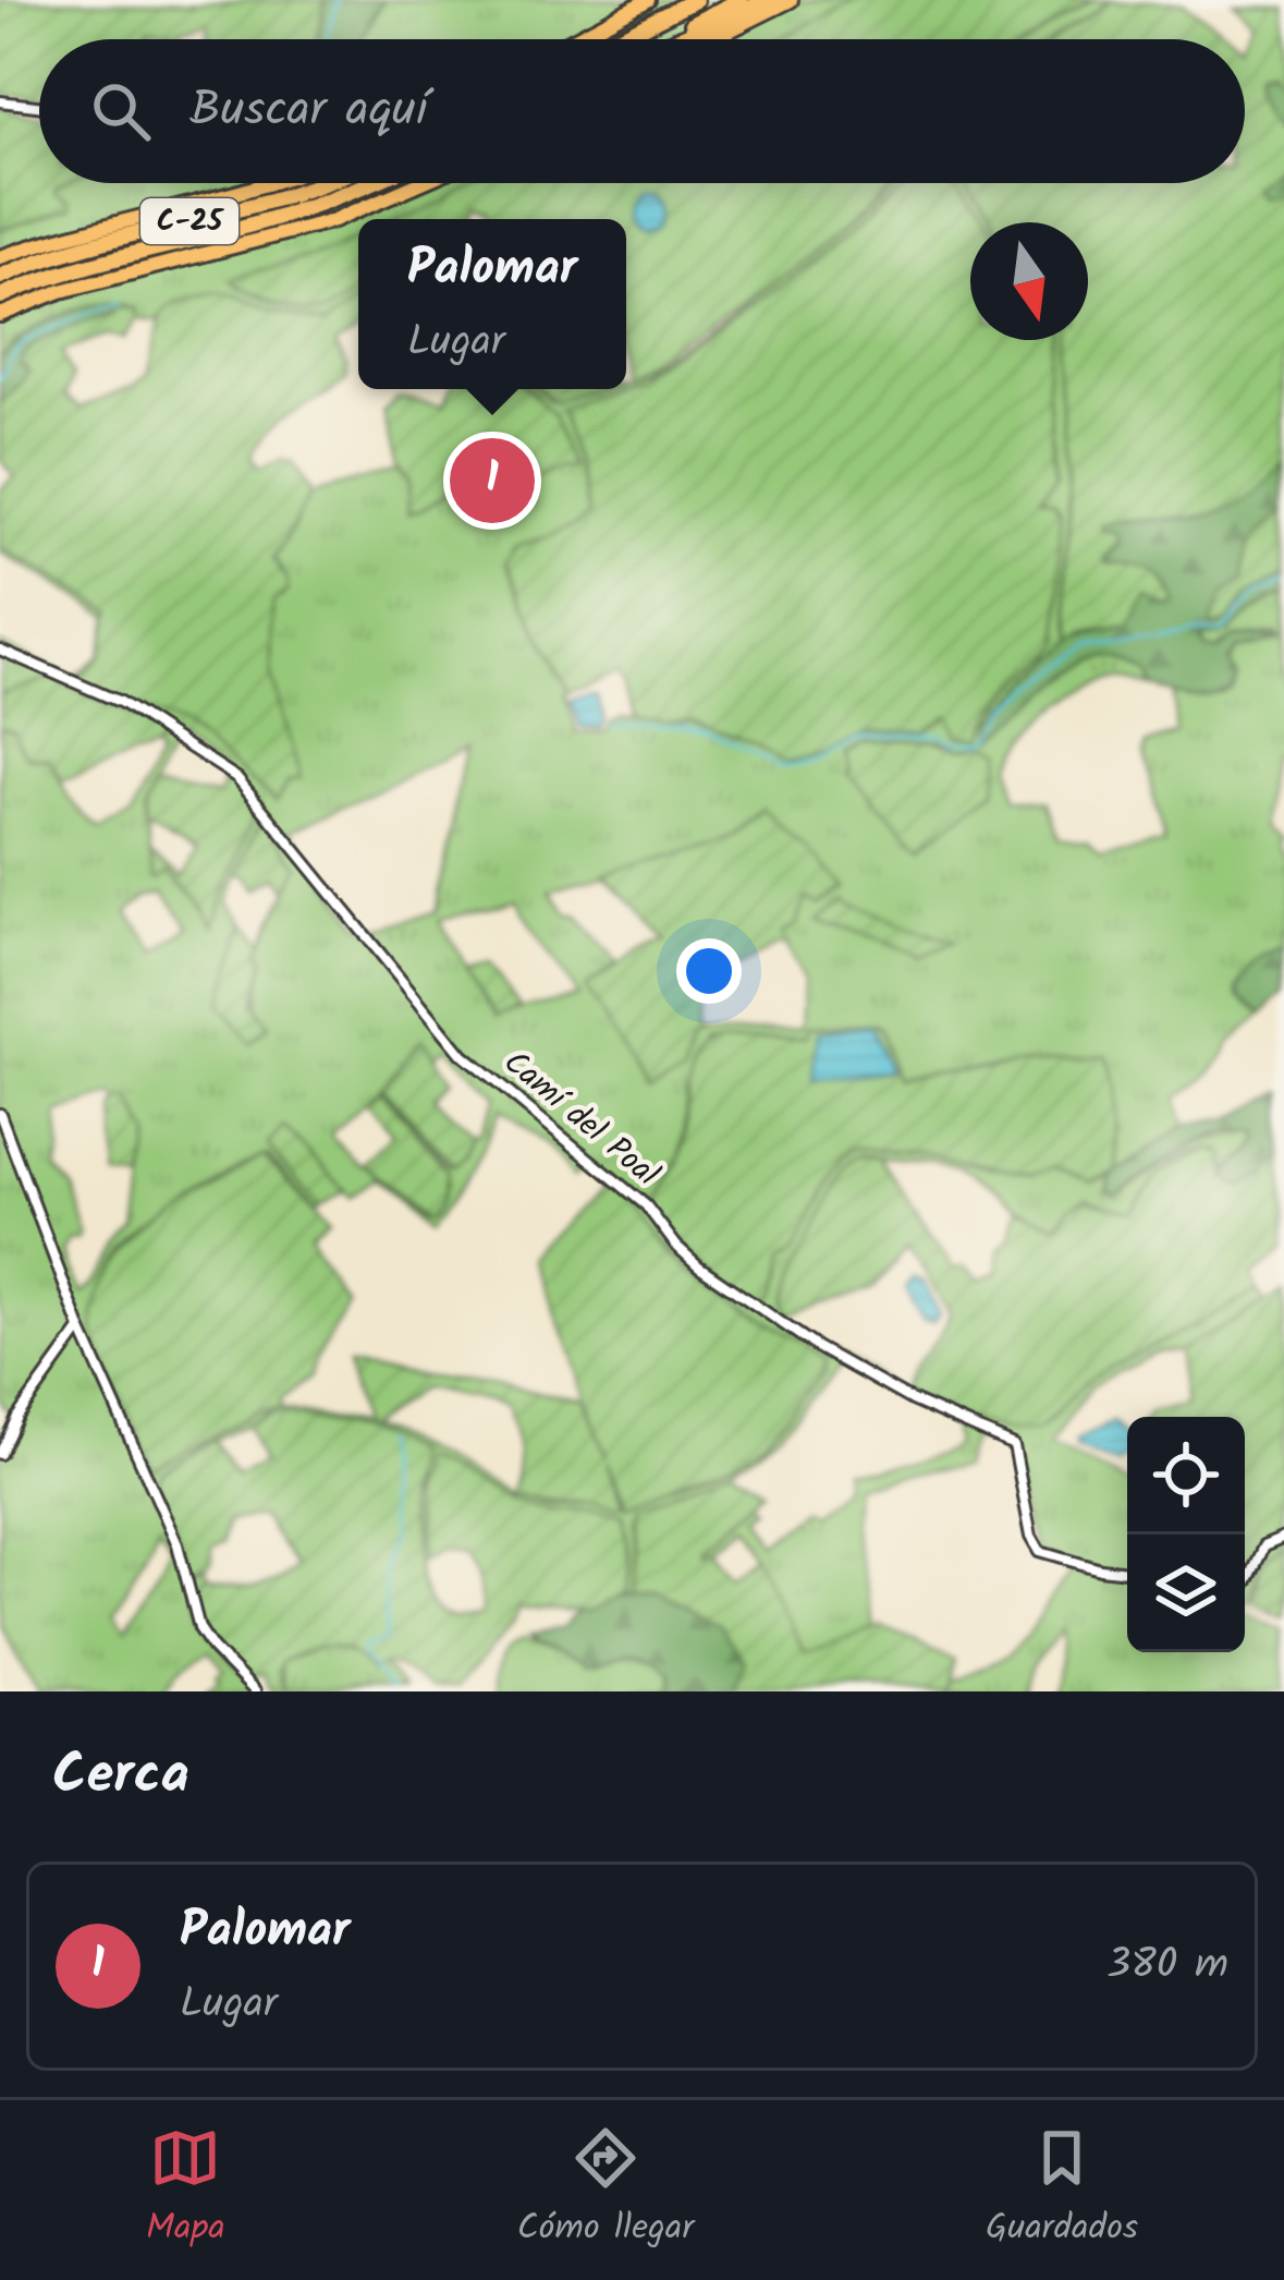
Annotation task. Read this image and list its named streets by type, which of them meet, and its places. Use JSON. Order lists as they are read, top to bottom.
{
  "streets": {
    "highway": ["C-25"],
    "street": ["Camí del Poal"]
  },
  "north": "bottom",
  "page": {
    "search": "Buscar aquí",
    "popup": ["Palomar", "Lugar"],
    "pins": "1",
    "heading": "Cerca",
    "list": [
      {
        "mark": "1",
        "name": "Palomar",
        "note": "Lugar",
        "value": "380 m"
      }
    ],
    "nav": ["Mapa", "Cómo llegar", "Guardados"]
  }
}
